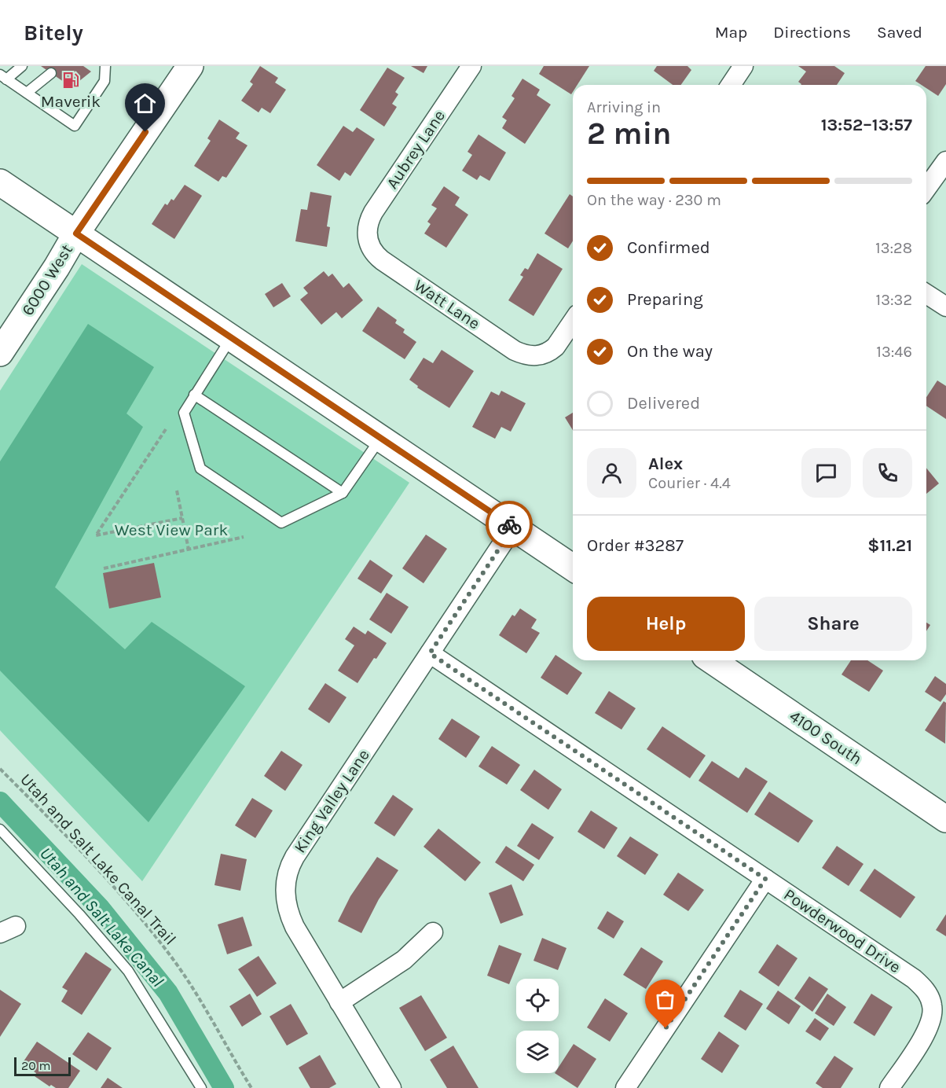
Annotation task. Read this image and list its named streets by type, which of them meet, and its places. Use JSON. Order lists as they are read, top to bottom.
{
  "streets": {
    "main road": ["6000 West", "4100 South"],
    "street": [
      "Aubrey Lane",
      "Watt Lane",
      "King Valley Lane",
      "Powderwood Drive"
    ],
    "path": ["Utah and Salt Lake Canal Trail"]
  },
  "crossings": [
    ["Aubrey Lane", "Watt Lane"],
    ["King Valley Lane", "Powderwood Drive"]
  ],
  "water": ["Utah and Salt Lake Canal"],
  "parks": ["West View Park"],
  "places": {
    "fuel station": ["Maverik"]
  },
  "scale_bar": "20 m",
  "page": {
    "header": "Bitely",
    "nav": ["Map", "Directions", "Saved"],
    "heading": ["2 min", "Arriving in", "13:52–13:57"],
    "panel": [
      "Alex",
      "Courier · 4.4",
      "Order #3287",
      "$11.21"
    ],
    "bar": "On the way · 230 m",
    "list": [
      ["Confirmed", "13:28"],
      ["Preparing", "13:32"],
      ["On the way", "13:46"],
      "Delivered"
    ],
    "buttons": ["Help", "Share"],
    "scale": "20 m"
  }
}
